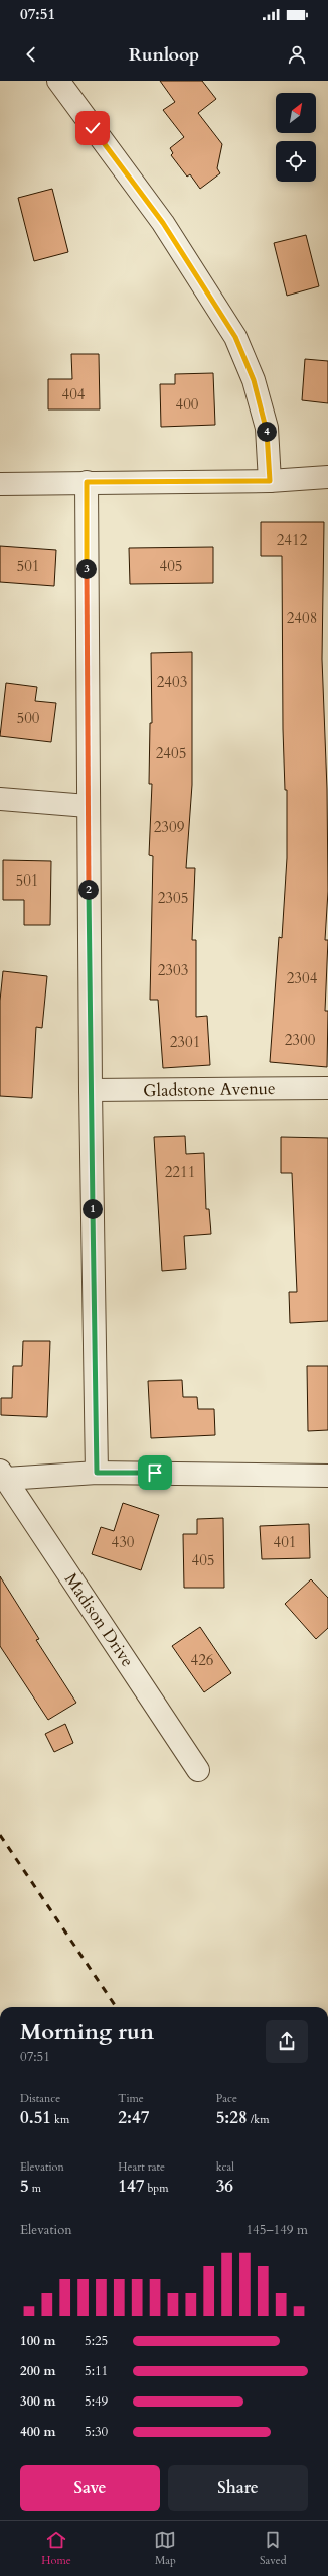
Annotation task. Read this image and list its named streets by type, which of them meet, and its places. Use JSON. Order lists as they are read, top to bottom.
{
  "streets": {
    "street": ["Gladstone Avenue", "Madison Drive"]
  },
  "house_numbers": [
    "404",
    "400",
    "2412",
    "501",
    "405",
    "2408",
    "2403",
    "500",
    "2405",
    "2309",
    "501",
    "2305",
    "2303",
    "2304",
    "2300",
    "2301",
    "2211",
    "430",
    "401",
    "405",
    "426"
  ],
  "north": "top right",
  "page": {
    "status": "07:51",
    "header": "Runloop",
    "pins": [
      "4",
      "3",
      "2",
      "1"
    ],
    "heading": ["Morning run", "07:51"],
    "stats": [
      ["Distance", "0.51 km"],
      ["Time", "2:47"],
      ["Pace", "5:28 /km"],
      ["Elevation", "5 m"],
      ["Heart rate", "147 bpm"],
      ["kcal", "36"]
    ],
    "chart": ["Elevation", "145–149 m"],
    "list": [
      {
        "name": "100 m",
        "note": "5:25"
      },
      {
        "name": "200 m",
        "note": "5:11"
      },
      {
        "name": "300 m",
        "note": "5:49"
      },
      {
        "name": "400 m",
        "note": "5:30"
      }
    ],
    "buttons": ["Save", "Share"],
    "tabs": ["Home", "Map", "Saved"]
  }
}
